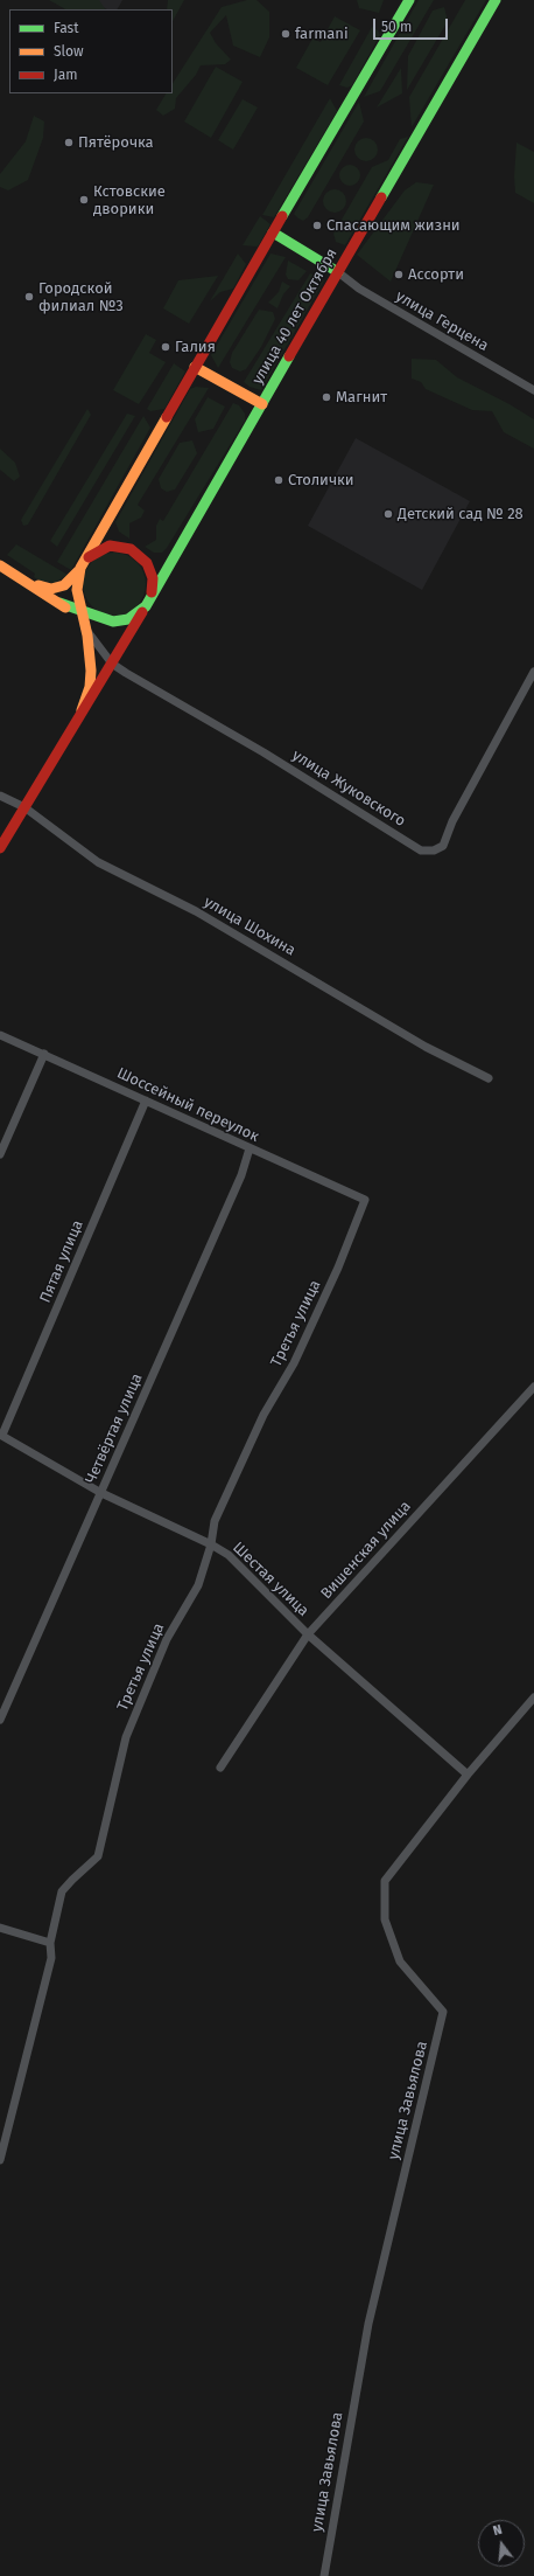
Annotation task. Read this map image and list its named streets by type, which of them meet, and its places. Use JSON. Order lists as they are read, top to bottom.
{
  "streets": {
    "street": [
      "улица 40 лет Октября",
      "улица Герцена",
      "улица Жуковского",
      "улица Шохина",
      "Шоссейный переулок",
      "Пятая улица",
      "Третья улица",
      "Четвёртая улица",
      "Вишенская улица",
      "Шестая улица",
      "улица Завьялова"
    ]
  },
  "crossings": [
    ["улица 40 лет Октября", "улица Герцена"],
    ["Шоссейный переулок", "Пятая улица"],
    ["Шоссейный переулок", "Третья улица"],
    ["Шоссейный переулок", "Четвёртая улица"],
    ["Пятая улица", "Шестая улица"],
    ["Третья улица", "Шестая улица"],
    ["Четвёртая улица", "Шестая улица"],
    ["Вишенская улица", "Шестая улица"],
    ["Шестая улица", "улица Завьялова"]
  ],
  "places": [
    "farmani",
    "Пятёрочка",
    "Кстовские дворики",
    "Спасающим жизни",
    "Ассорти",
    "Городской филиал №3",
    "Галия",
    "Магнит",
    "Столички",
    "Детский сад № 28"
  ],
  "legend": ["Fast", "Slow", "Jam"],
  "scale_bar": "50 m",
  "north": "top"
}
